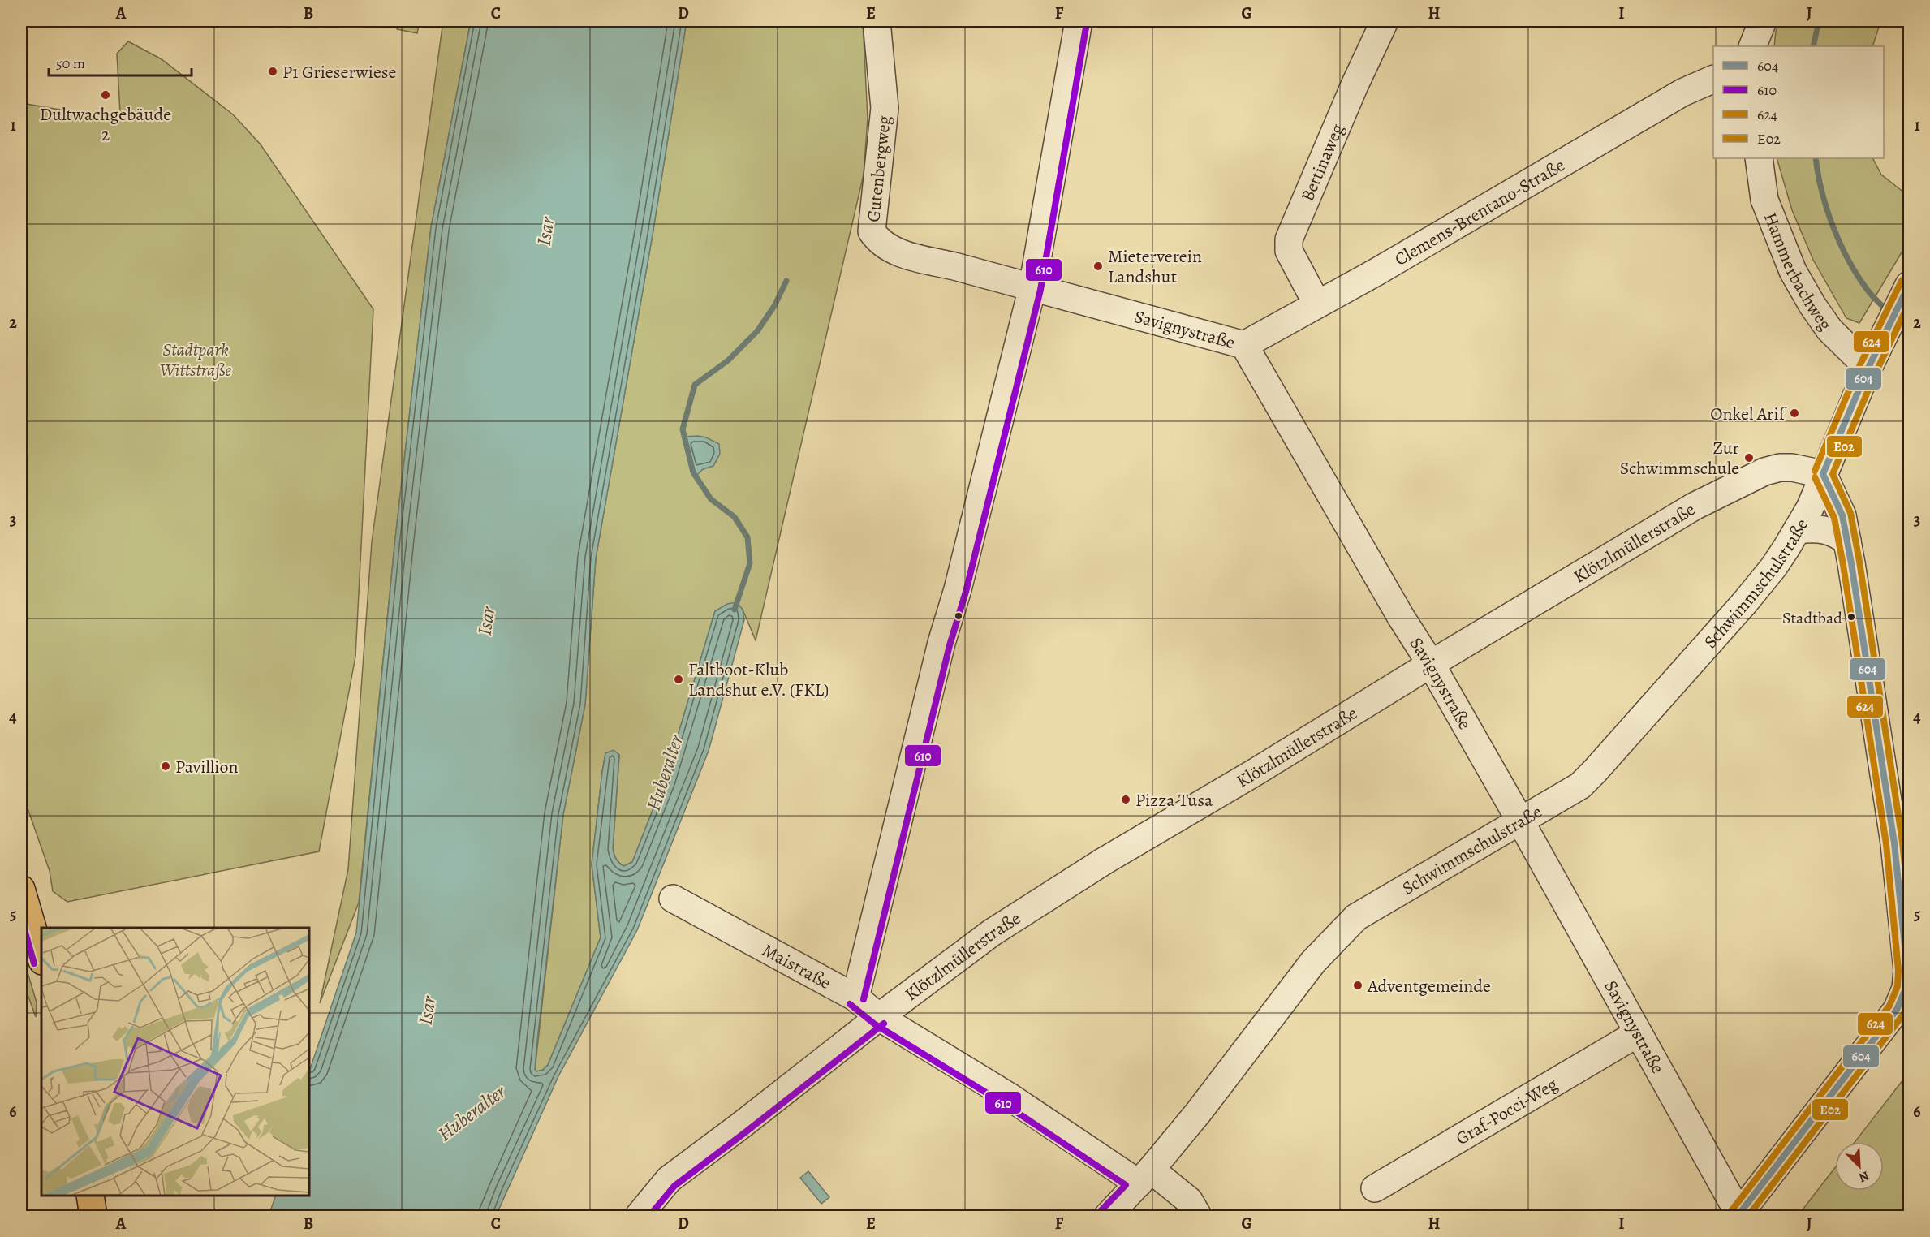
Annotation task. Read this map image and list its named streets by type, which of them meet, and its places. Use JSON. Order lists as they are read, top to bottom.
{
  "streets": {
    "street": [
      "Bettinaweg",
      "Gutenbergweg",
      "Clemens-Brentano-Straße",
      "Hammerbachweg",
      "Savignystraße",
      "Klötzlmüllerstraße",
      "Schwimmschulstraße",
      "Maistraße",
      "Graf-Pocci-Weg"
    ]
  },
  "crossings": [
    ["Bettinaweg", "Clemens-Brentano-Straße"],
    ["Gutenbergweg", "Savignystraße"],
    ["Clemens-Brentano-Straße", "Savignystraße"],
    ["Savignystraße", "Klötzlmüllerstraße"],
    ["Savignystraße", "Schwimmschulstraße"],
    ["Savignystraße", "Graf-Pocci-Weg"],
    ["Klötzlmüllerstraße", "Schwimmschulstraße"],
    ["Klötzlmüllerstraße", "Maistraße"],
    ["Schwimmschulstraße", "Maistraße"]
  ],
  "water": ["Isar", "Huberalter"],
  "parks": ["Stadtpark Wittstraße"],
  "places": [
    "P1 Grieserwiese",
    "Dultwachgebäude 2",
    "Mieterverein Landshut",
    "Onkel Arif",
    "Zur Schwimmschule",
    "Stadtbad",
    "Faltboot-Klub Landshut e.V. (FKL)",
    "Pavillion",
    "Pizza Tusa",
    "Adventgemeinde"
  ],
  "lines": [
    "transit line 610",
    "transit line 624",
    "transit line 604",
    "transit line E02"
  ],
  "legend": [
    "604",
    "610",
    "624",
    "E02"
  ],
  "scale_bar": "50 m",
  "north": "bottom right",
  "grid": {
    "columns": [
      "A",
      "B",
      "C",
      "D",
      "E",
      "F",
      "G",
      "H",
      "I",
      "J"
    ],
    "rows": [
      "1",
      "2",
      "3",
      "4",
      "5",
      "6"
    ]
  }
}
